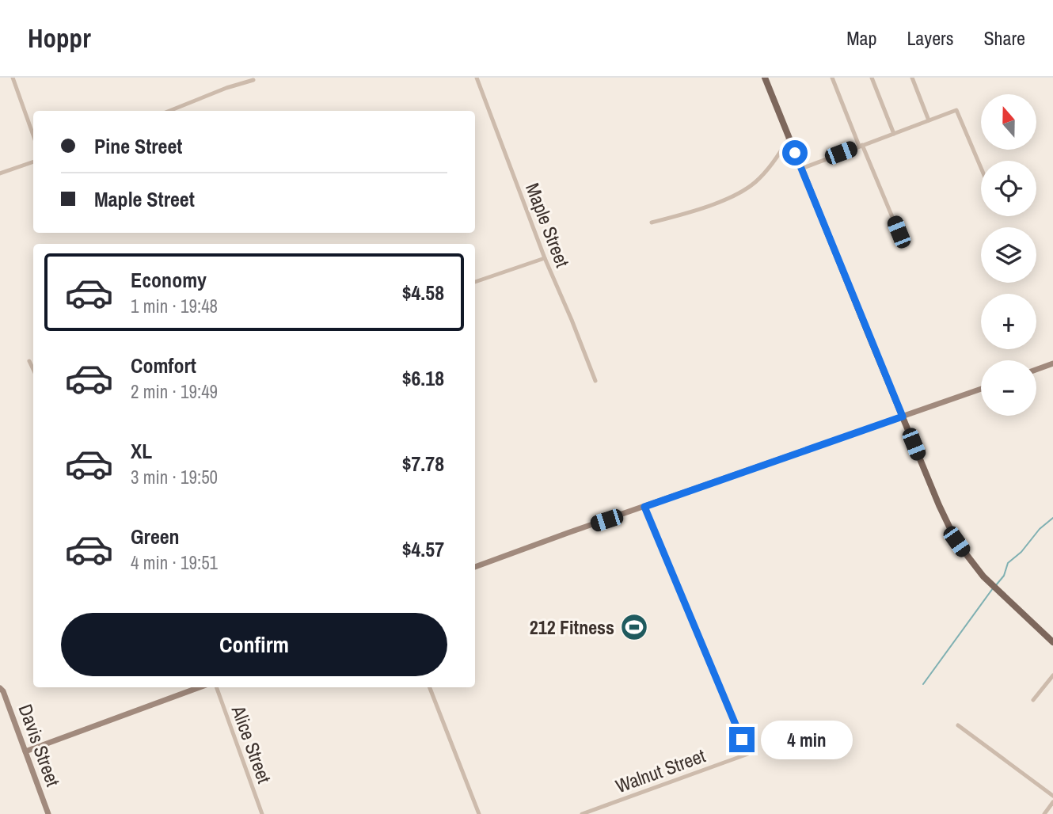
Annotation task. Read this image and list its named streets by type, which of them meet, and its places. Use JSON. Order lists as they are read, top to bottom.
{
  "streets": {
    "street": [
      "Maple Street",
      "Alice Street",
      "Davis Street",
      "Walnut Street"
    ]
  },
  "places": {
    "sports": ["212 Fitness"]
  },
  "north": "top",
  "page": {
    "header": "Hoppr",
    "nav": ["Map", "Layers", "Share"],
    "map_buttons": ["+", "−"],
    "banner": ["Pine Street", "Maple Street"],
    "list": [
      {
        "name": "Economy",
        "note": "1 min · 19:48",
        "value": "$4.58"
      },
      {
        "name": "Comfort",
        "note": "2 min · 19:49",
        "value": "$6.18"
      },
      {
        "name": "XL",
        "note": "3 min · 19:50",
        "value": "$7.78"
      },
      {
        "name": "Green",
        "note": "4 min · 19:51",
        "value": "$4.57"
      }
    ],
    "buttons": "Confirm",
    "bubble": "4 min"
  }
}
